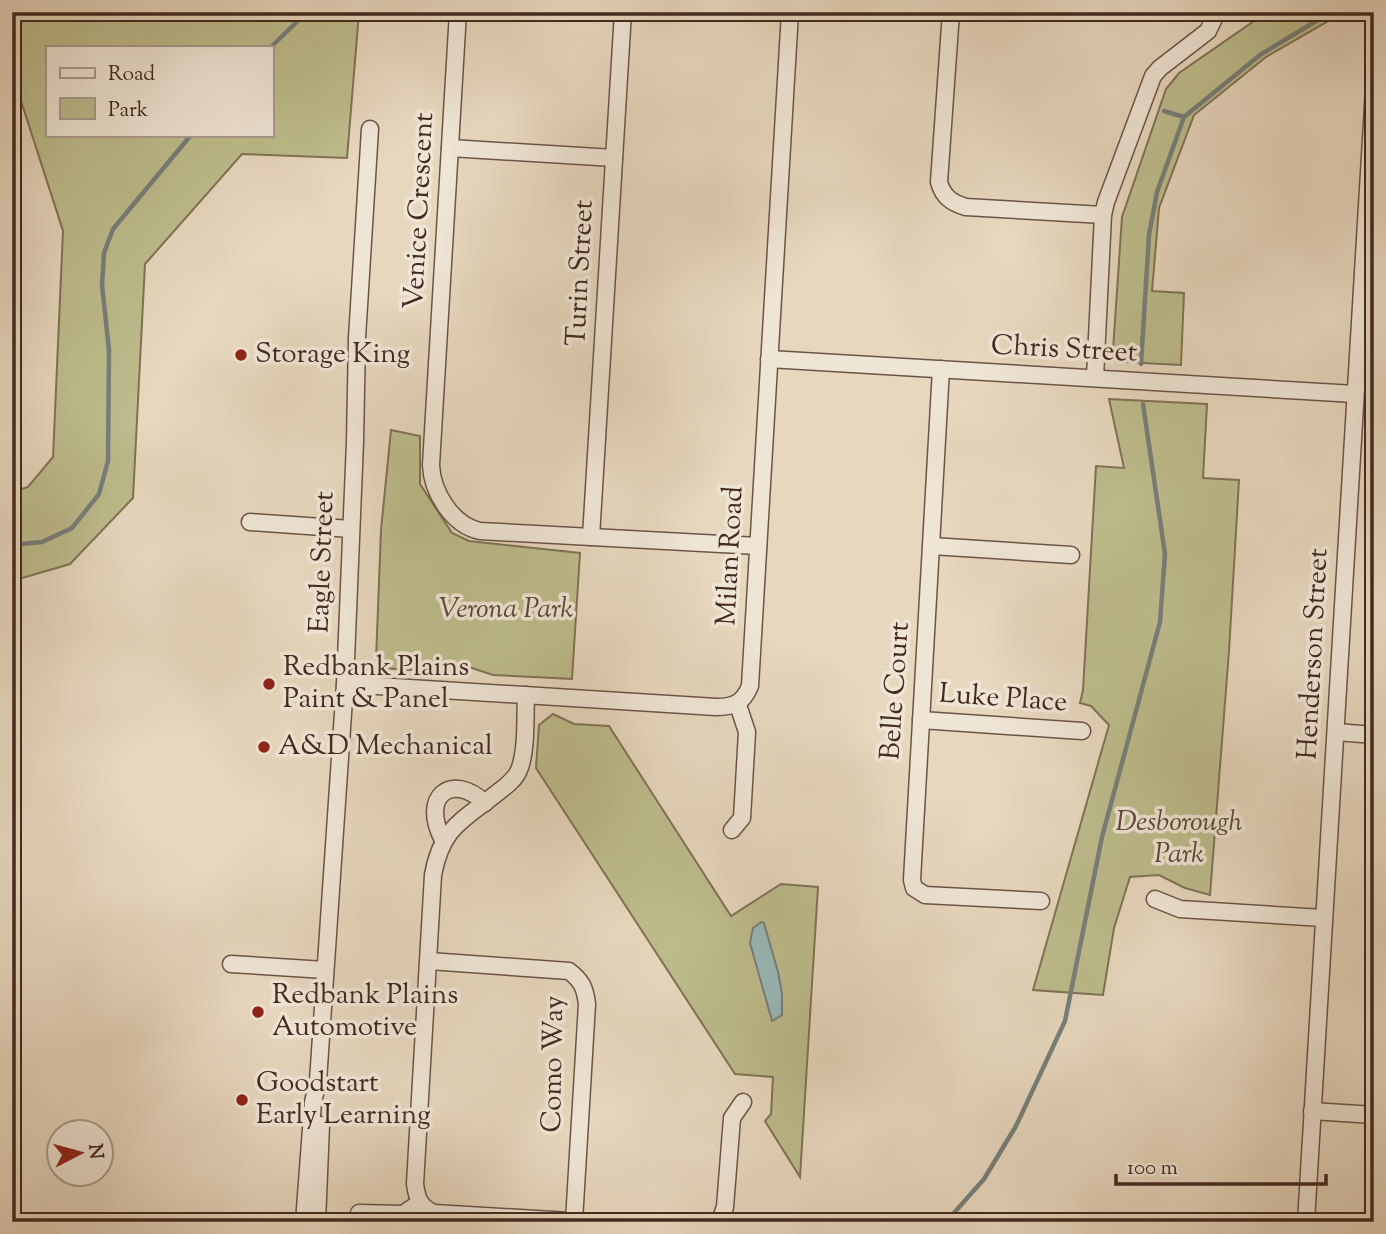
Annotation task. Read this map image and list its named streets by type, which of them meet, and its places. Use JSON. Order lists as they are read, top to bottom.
{
  "streets": {
    "street": [
      "Venice Crescent",
      "Turin Street",
      "Chris Street",
      "Milan Road",
      "Eagle Street",
      "Henderson Street",
      "Belle Court",
      "Luke Place",
      "Como Way"
    ]
  },
  "crossings": [
    ["Venice Crescent", "Turin Street"],
    ["Venice Crescent", "Milan Road"],
    ["Chris Street", "Milan Road"],
    ["Chris Street", "Henderson Street"],
    ["Chris Street", "Belle Court"],
    ["Belle Court", "Luke Place"]
  ],
  "parks": ["Verona Park", "Desborough Park"],
  "places": [
    "Storage King",
    "Redbank Plains Paint & Panel",
    "A&D Mechanical",
    "Redbank Plains Automotive",
    "Goodstart Early Learning"
  ],
  "legend": ["Road", "Park"],
  "scale_bar": "100 m",
  "north": "right"
}
